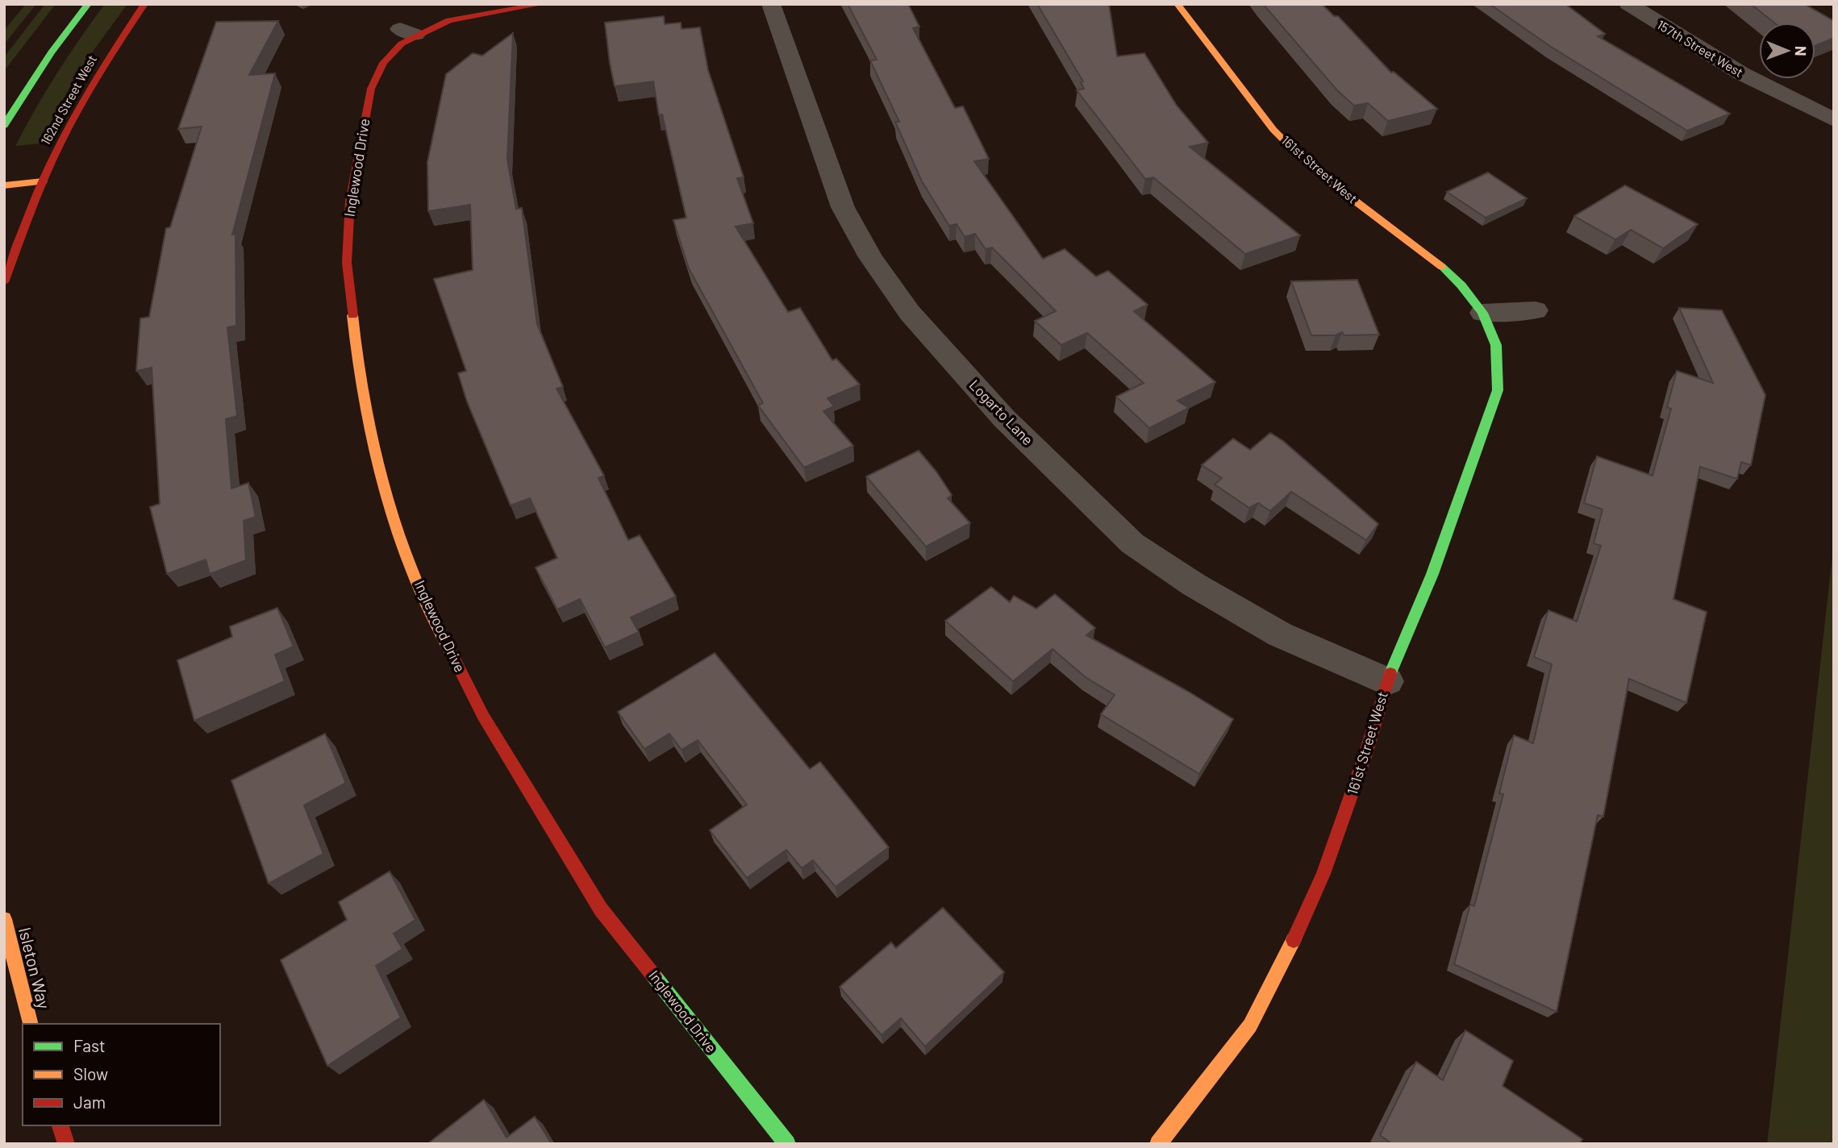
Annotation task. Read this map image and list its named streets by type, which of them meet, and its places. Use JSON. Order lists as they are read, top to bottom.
{
  "streets": {
    "street": [
      "157th Street West",
      "162nd Street West",
      "Inglewood Drive",
      "161st Street West",
      "Logarto Lane",
      "Isleton Way"
    ]
  },
  "crossings": [
    ["161st Street West", "Logarto Lane"]
  ],
  "legend": ["Fast", "Slow", "Jam"],
  "north": "right"
}
